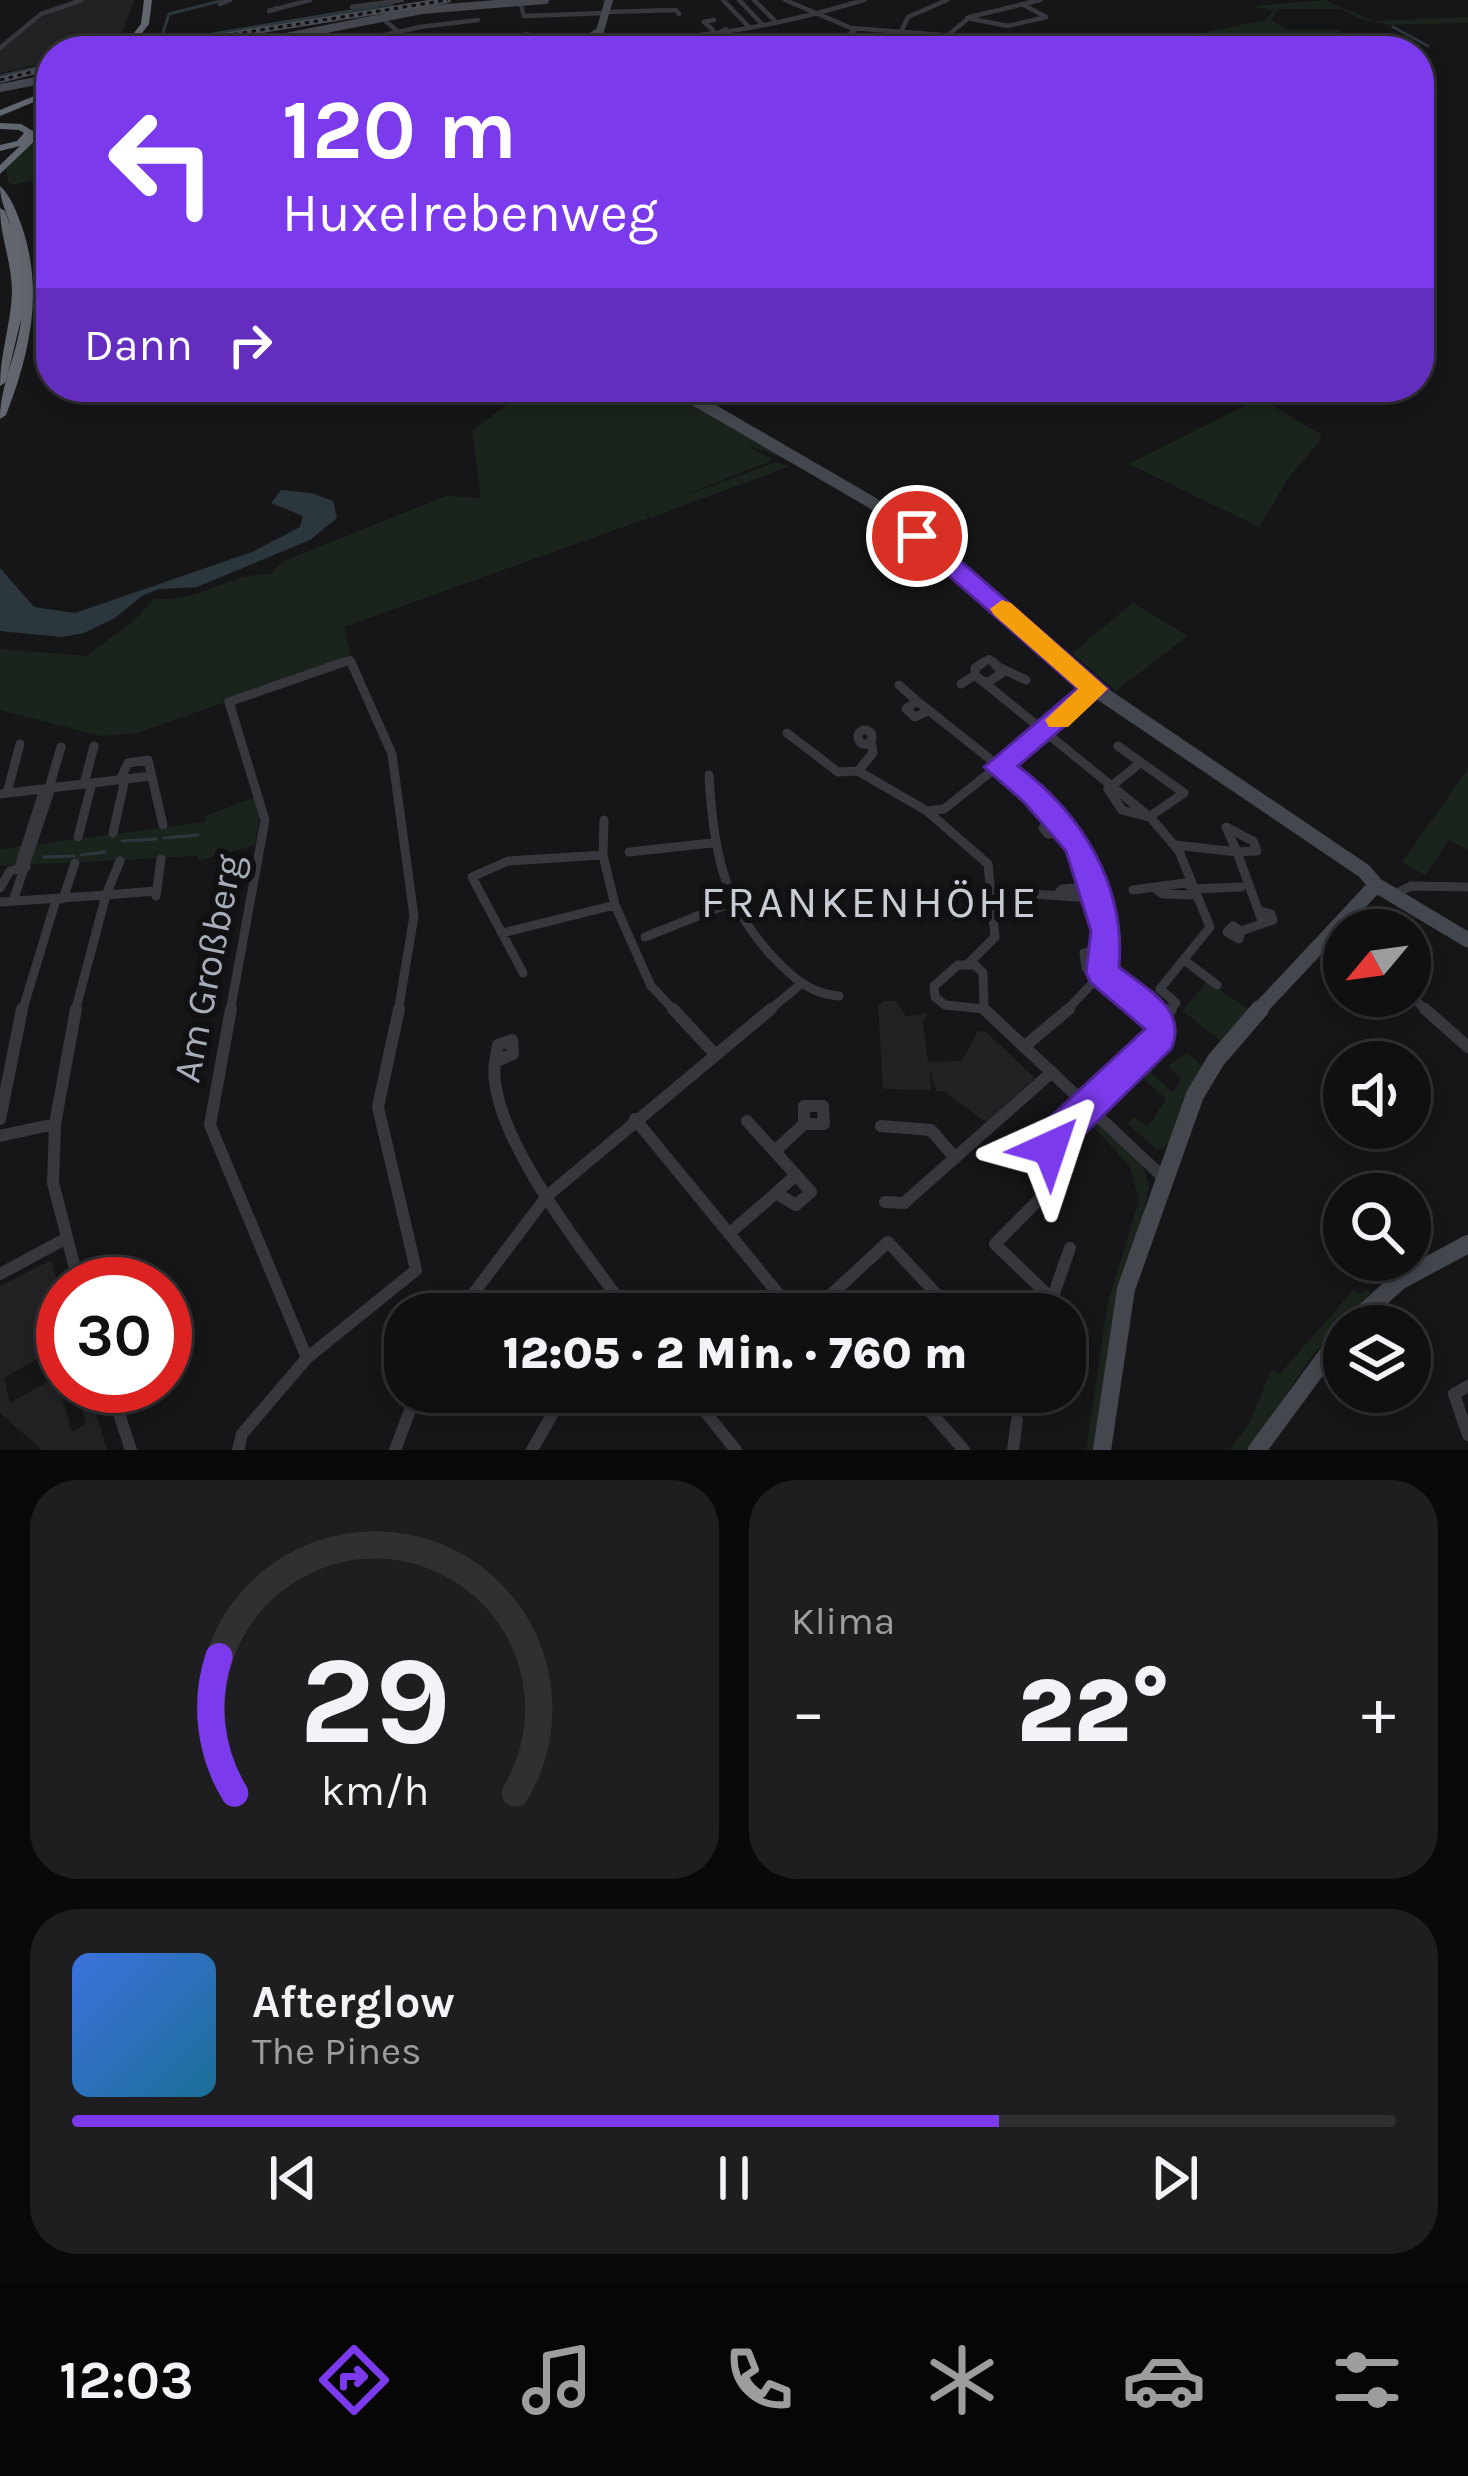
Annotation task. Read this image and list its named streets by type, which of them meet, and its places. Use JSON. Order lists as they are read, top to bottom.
{
  "streets": {
    "street": ["Am Großberg"]
  },
  "districts": ["FRANKENHÖHE"],
  "north": "bottom left",
  "page": {
    "turn": ["120 m", "Huxelrebenweg"],
    "then": "Dann",
    "limit": "30",
    "trip": "12:05 · 2 Min. · 760 m",
    "tile": "Klima",
    "heat": ["−", "22°", "+"],
    "song": ["Afterglow", "The Pines"],
    "tabs": "12:03",
    "gauge": ["29", "km/h"]
  }
}
